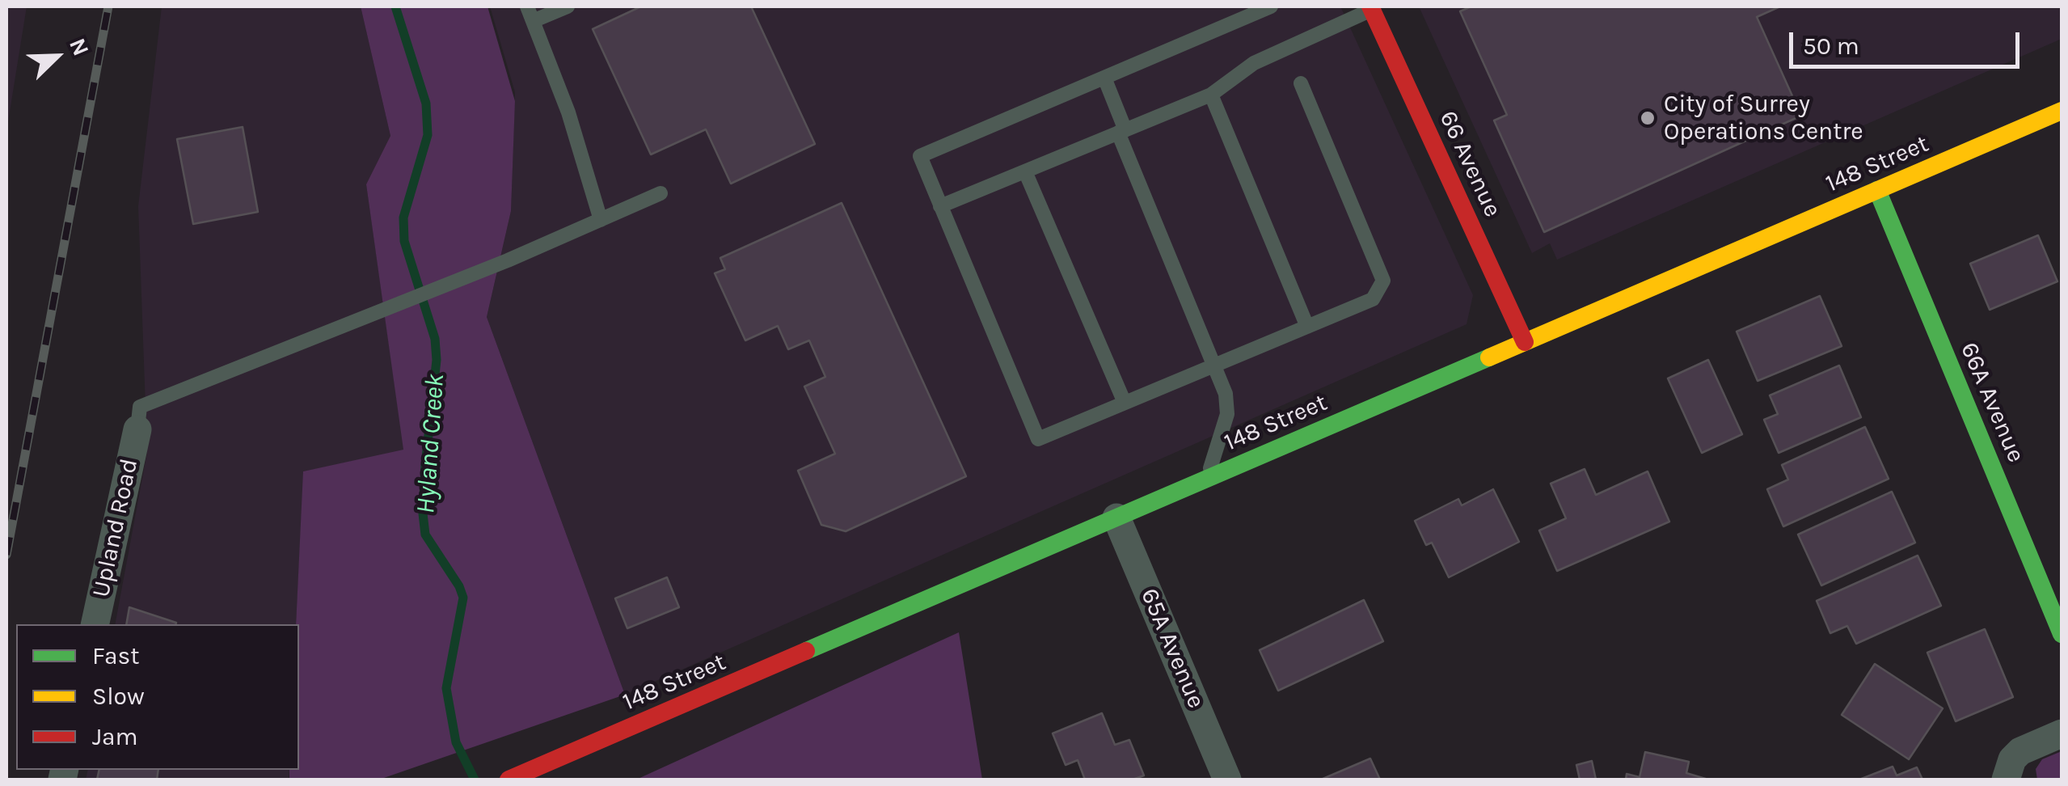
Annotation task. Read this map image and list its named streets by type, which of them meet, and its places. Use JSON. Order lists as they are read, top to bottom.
{
  "streets": {
    "street": [
      "66 Avenue",
      "148 Street",
      "66A Avenue",
      "Upland Road",
      "65A Avenue"
    ]
  },
  "crossings": [
    ["66 Avenue", "148 Street"],
    ["148 Street", "66A Avenue"],
    ["148 Street", "65A Avenue"]
  ],
  "water": ["Hyland Creek"],
  "places": ["City of Surrey Operations Centre"],
  "legend": ["Fast", "Slow", "Jam"],
  "scale_bar": "50 m",
  "north": "top right"
}
